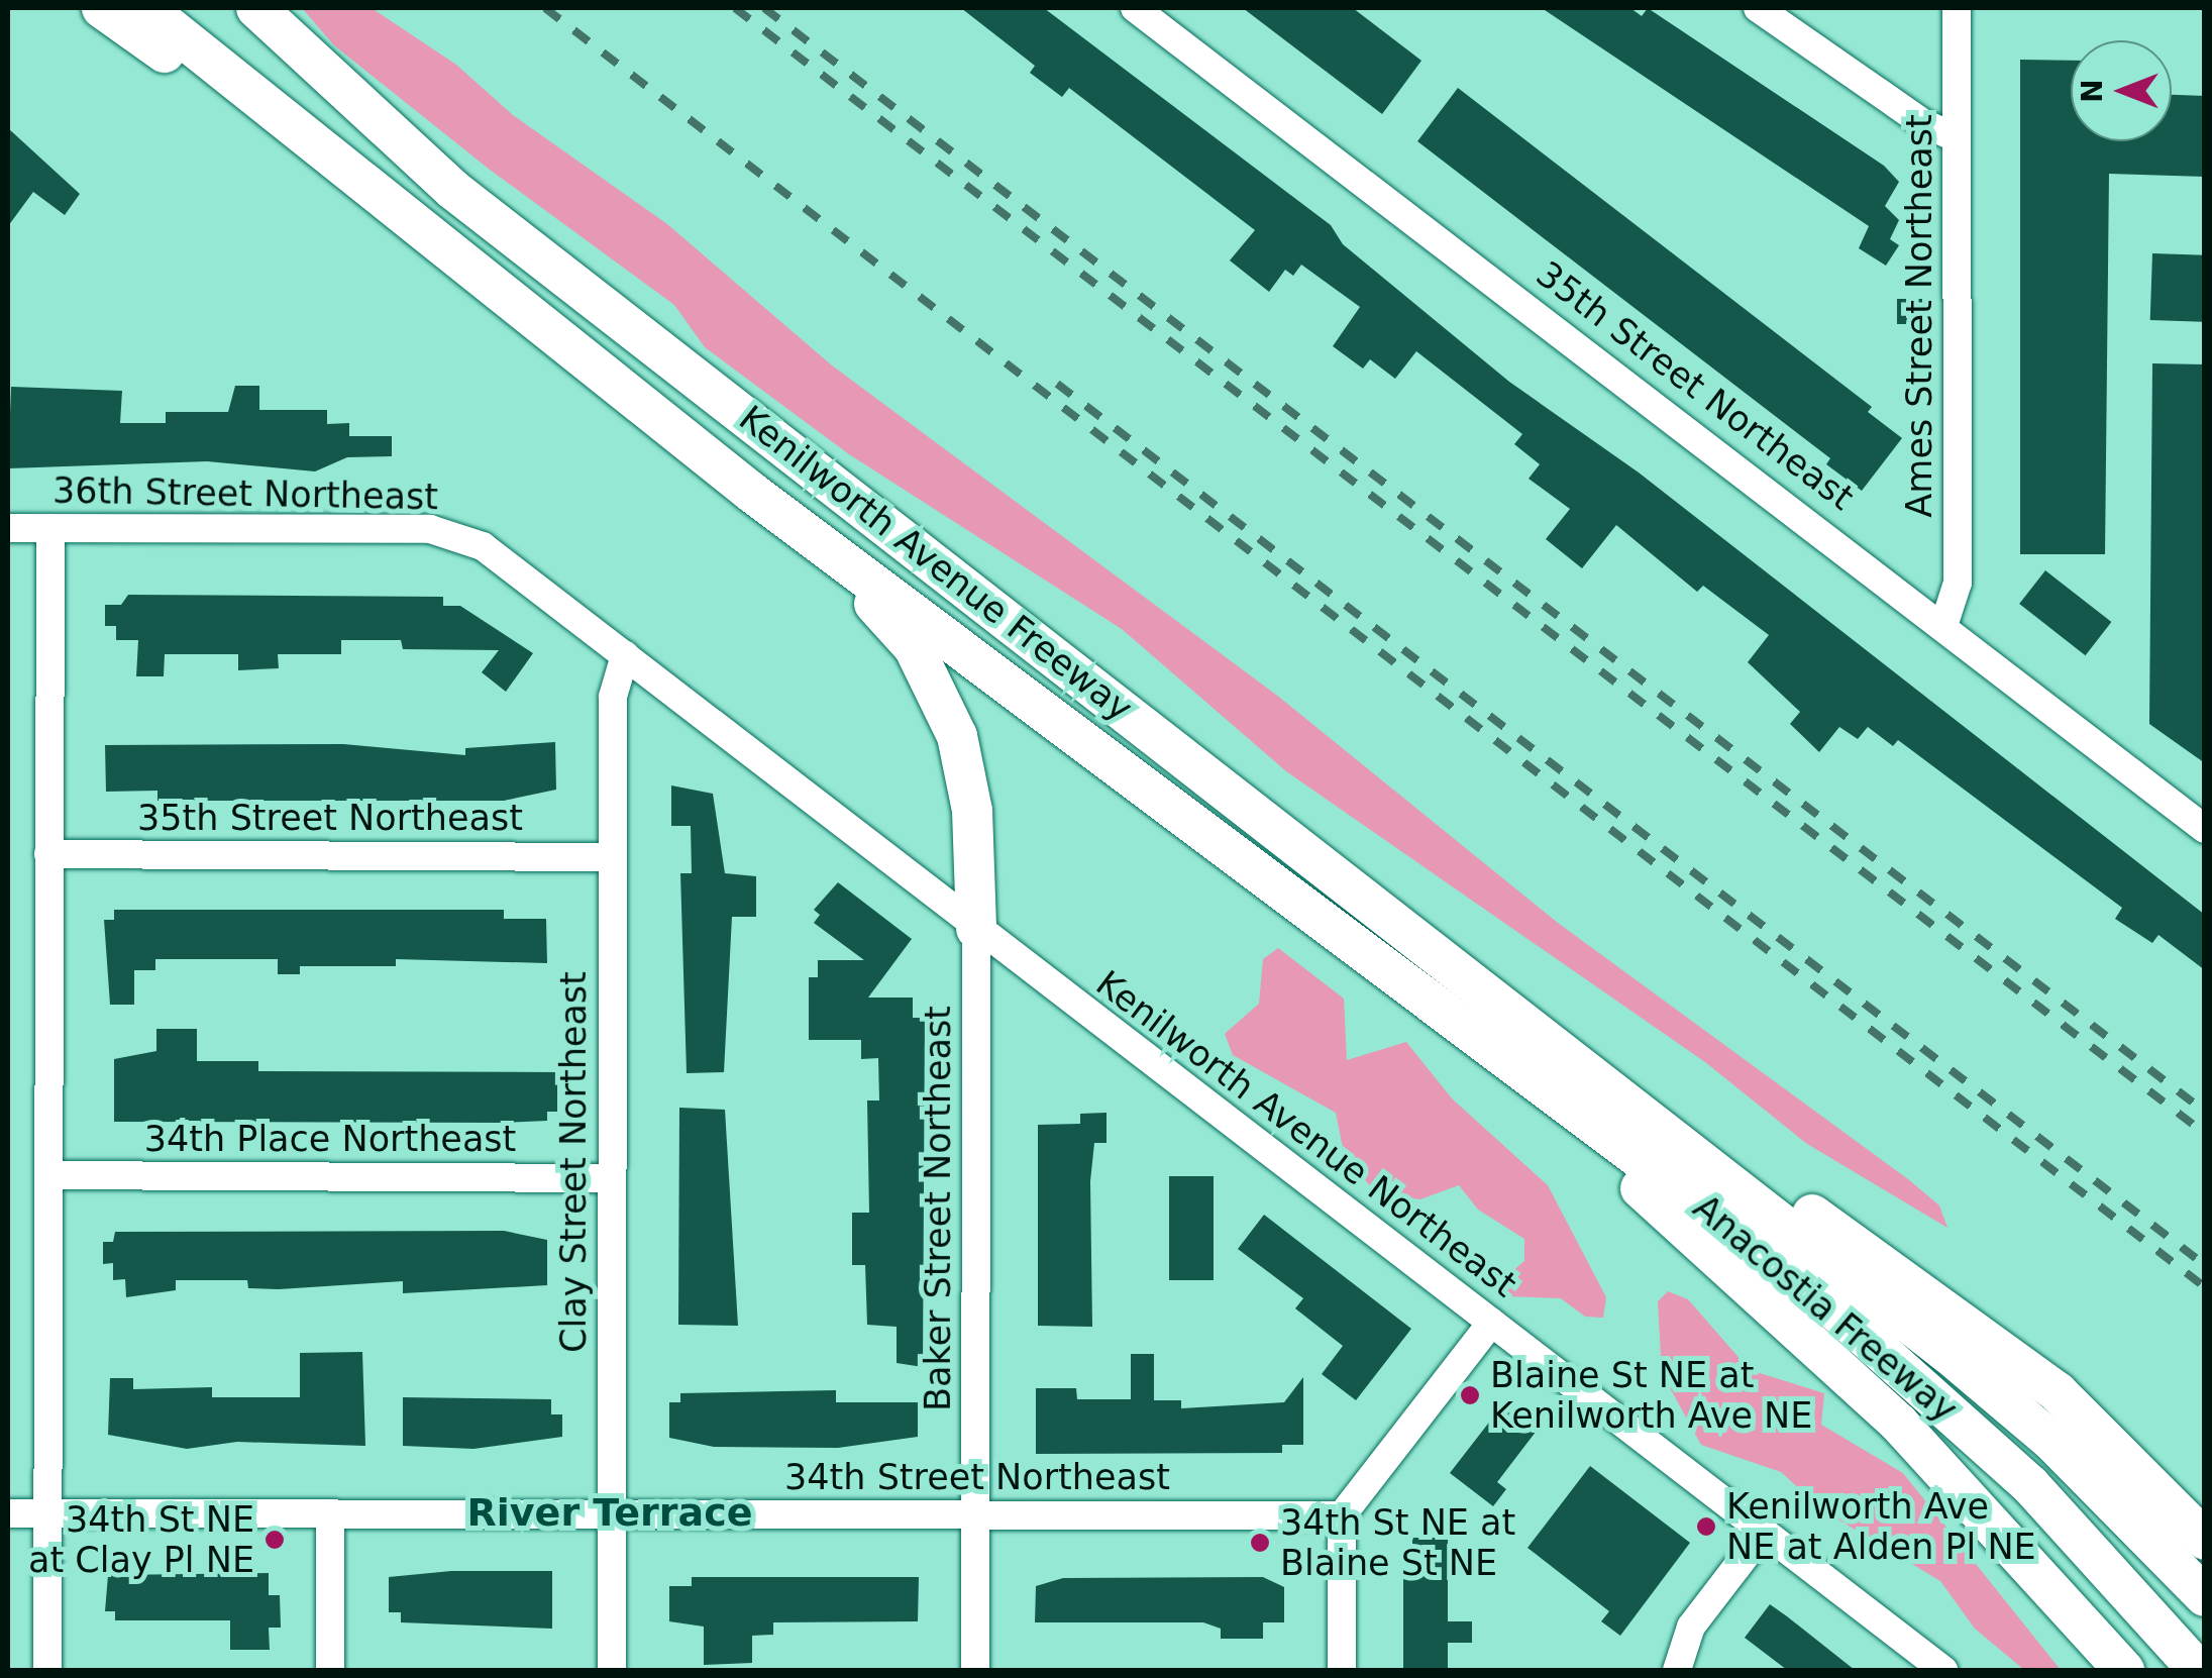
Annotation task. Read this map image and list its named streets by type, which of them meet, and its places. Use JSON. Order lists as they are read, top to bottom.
{
  "streets": {
    "highway": ["Kenilworth Avenue Freeway", "Anacostia Freeway"],
    "street": [
      "Ames Street Northeast",
      "35th Street Northeast",
      "36th Street Northeast",
      "Kenilworth Avenue Northeast",
      "34th Place Northeast",
      "Clay Street Northeast",
      "Baker Street Northeast",
      "34th Street Northeast"
    ]
  },
  "crossings": [
    ["Ames Street Northeast", "35th Street Northeast"],
    ["35th Street Northeast", "Clay Street Northeast"],
    ["36th Street Northeast", "Kenilworth Avenue Northeast"],
    ["36th Street Northeast", "Clay Street Northeast"],
    ["Kenilworth Avenue Freeway", "Anacostia Freeway"],
    ["Kenilworth Avenue Northeast", "Clay Street Northeast"],
    ["Kenilworth Avenue Northeast", "Baker Street Northeast"],
    ["34th Place Northeast", "Clay Street Northeast"],
    ["Clay Street Northeast", "34th Street Northeast"],
    ["Baker Street Northeast", "34th Street Northeast"]
  ],
  "districts": ["River Terrace"],
  "places": [
    "Blaine St NE at Kenilworth Ave NE",
    "Kenilworth Ave NE at Alden Pl NE",
    "34th St NE at Clay Pl NE",
    "34th St NE at Blaine St NE"
  ],
  "north": "left"
}
